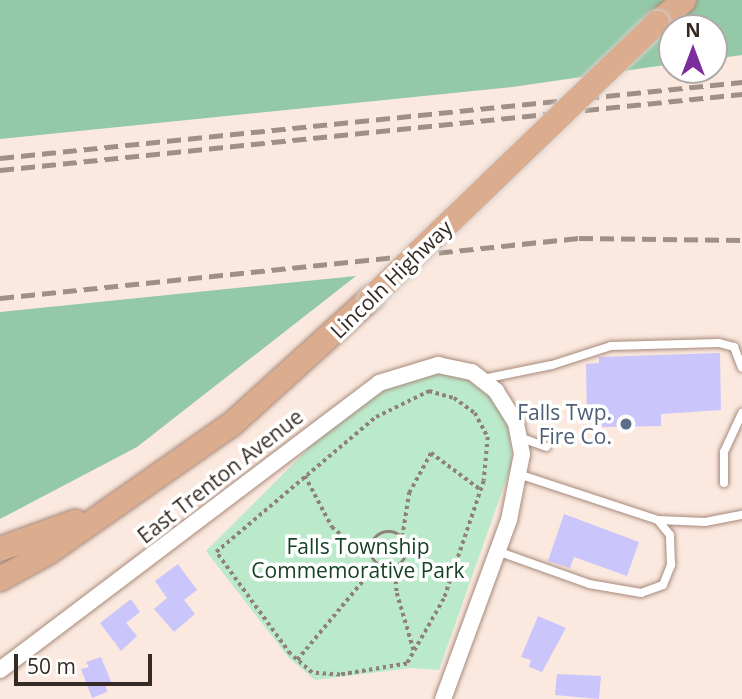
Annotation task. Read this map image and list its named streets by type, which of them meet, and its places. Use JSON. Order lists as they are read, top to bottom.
{
  "streets": {
    "main road": ["Lincoln Highway"],
    "street": ["East Trenton Avenue"]
  },
  "parks": ["Falls Township Commemorative Park"],
  "places": ["Falls Twp. Fire Co."],
  "scale_bar": "50 m",
  "north": "top"
}
